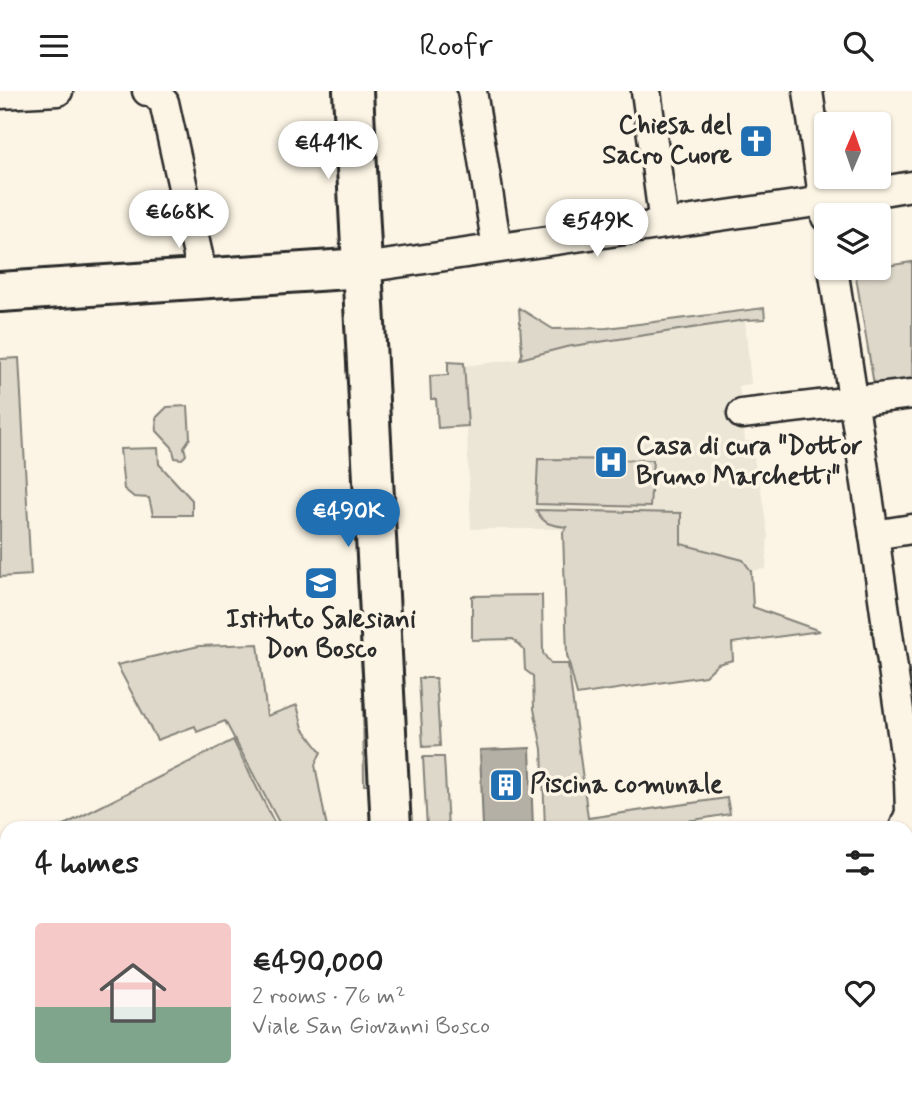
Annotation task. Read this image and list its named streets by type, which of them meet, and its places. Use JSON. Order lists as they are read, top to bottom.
{
  "places": {
    "church": ["Chiesa del Sacro Cuore"],
    "hospital": ["Casa di cura \"Dottor Bruno Marchetti\""],
    "school or university": ["Istituto Salesiani Don Bosco"],
    "building": ["Piscina comunale"]
  },
  "north": "top",
  "page": {
    "header": "Roofr",
    "price": [
      "€441K",
      "€668K",
      "€549K",
      "€490K"
    ],
    "heading": "4 homes",
    "list": [
      {
        "name": "€490,000",
        "note": "2 rooms · 76 m² · Viale San Giovanni Bosco"
      }
    ]
  }
}
